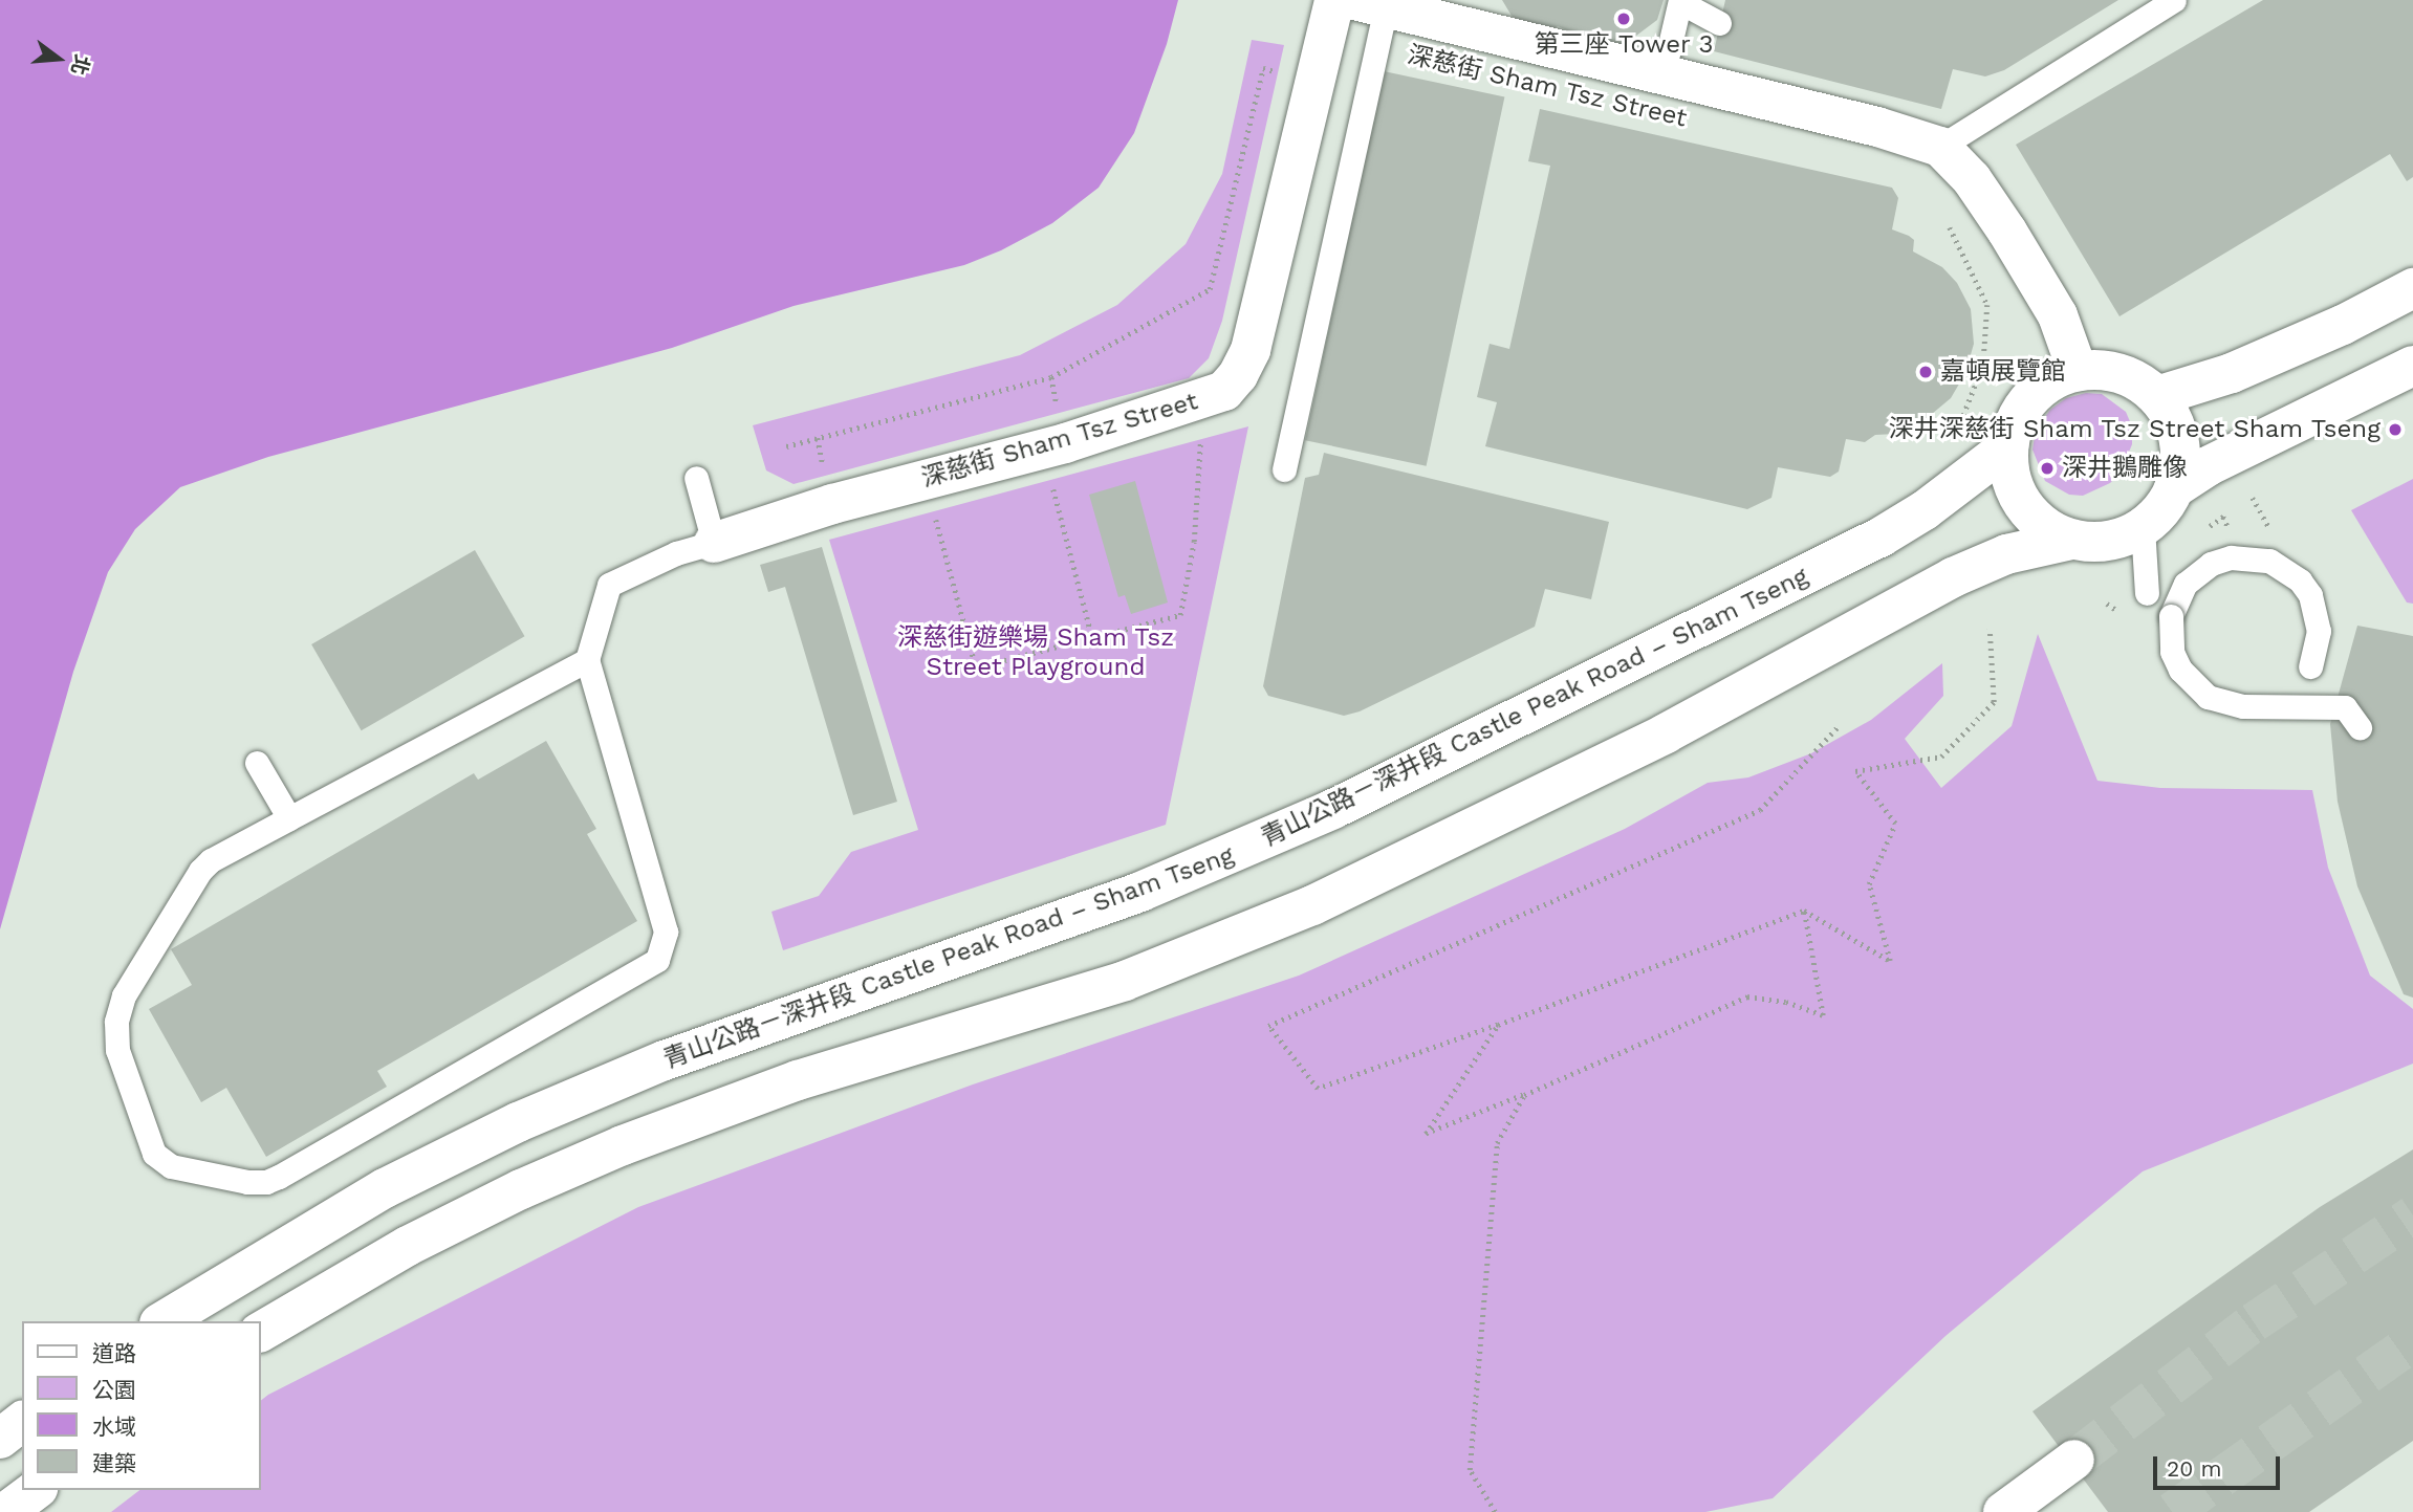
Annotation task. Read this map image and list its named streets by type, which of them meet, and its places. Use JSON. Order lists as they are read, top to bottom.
{
  "streets": {
    "main road": ["深慈街 Sham Tsz Street", "青山公路－深井段 Castle Peak Road – Sham Tseng"]
  },
  "parks": ["深慈街遊樂場 Sham Tsz Street Playground"],
  "places": [
    "第三座 Tower 3",
    "嘉頓展覽館",
    "深井深慈街 Sham Tsz Street Sham Tseng",
    "深井鵝雕像"
  ],
  "legend": [
    "道路",
    "公園",
    "水域",
    "建築"
  ],
  "scale_bar": "20 m",
  "north": "right"
}
